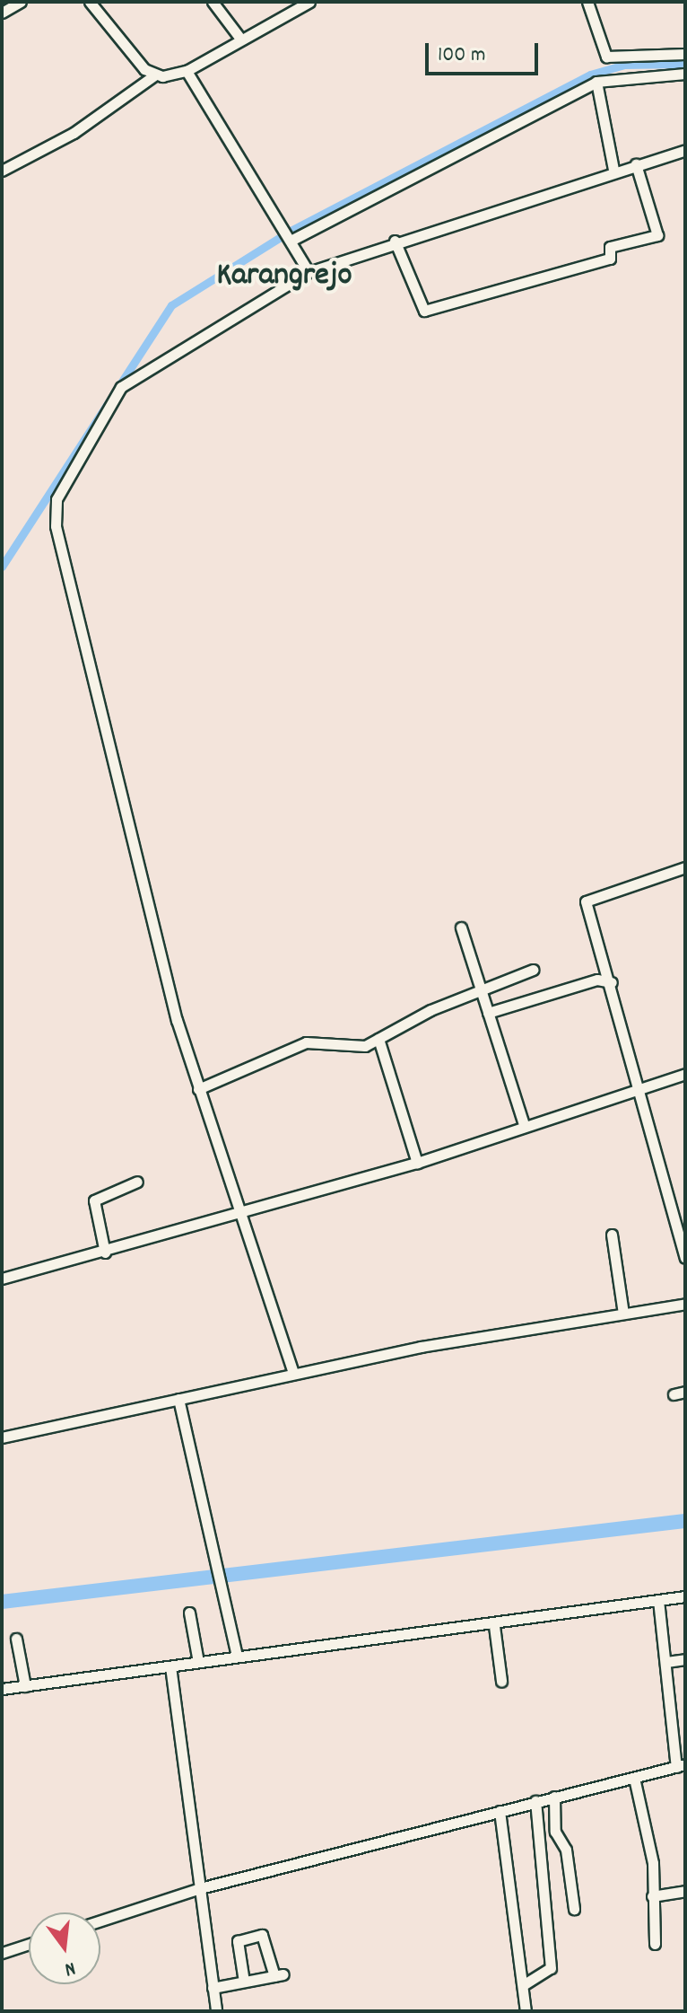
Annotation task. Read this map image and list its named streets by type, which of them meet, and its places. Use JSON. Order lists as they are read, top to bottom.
{
  "districts": ["Karangrejo"],
  "scale_bar": "100 m",
  "north": "bottom"
}
